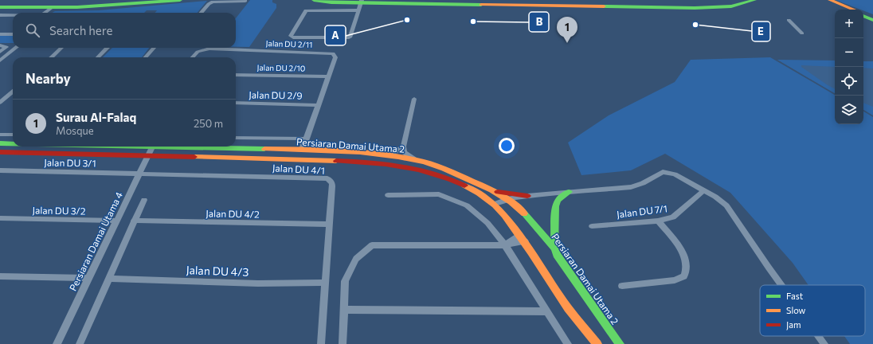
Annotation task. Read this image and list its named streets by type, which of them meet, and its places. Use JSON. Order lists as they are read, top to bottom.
{
  "streets": {
    "main road": ["Persiaran Damai Utama 2"],
    "street": [
      "Jalan DU 2/11",
      "Jalan DU 2/10",
      "Jalan DU 2/9",
      "Jalan DU 3/1",
      "Jalan DU 4/1",
      "Jalan DU 3/2",
      "Jalan DU 7/1",
      "Jalan DU 4/2",
      "Persiaran Damai Utama 4",
      "Jalan DU 4/3"
    ]
  },
  "crossings": [
    ["Jalan DU 2/11", "Jalan DU 2/10"],
    ["Jalan DU 2/11", "Jalan DU 2/9"],
    ["Jalan DU 2/11", "Persiaran Damai Utama 2"],
    ["Persiaran Damai Utama 2", "Persiaran Damai Utama 4"],
    ["Jalan DU 3/1", "Jalan DU 4/1"],
    ["Jalan DU 3/1", "Persiaran Damai Utama 4"],
    ["Jalan DU 4/1", "Jalan DU 4/2"],
    ["Jalan DU 4/1", "Persiaran Damai Utama 4"],
    ["Jalan DU 4/1", "Jalan DU 4/3"],
    ["Jalan DU 3/2", "Persiaran Damai Utama 4"]
  ],
  "places": ["A", "B", "E"],
  "legend": ["Fast", "Slow", "Jam"],
  "page": {
    "map_buttons": ["+", "−"],
    "search": "Search here",
    "pins": "1",
    "heading": "Nearby",
    "list": [
      {
        "mark": "1",
        "name": "Surau Al-Falaq",
        "note": "Mosque",
        "value": "250 m"
      }
    ]
  }
}
